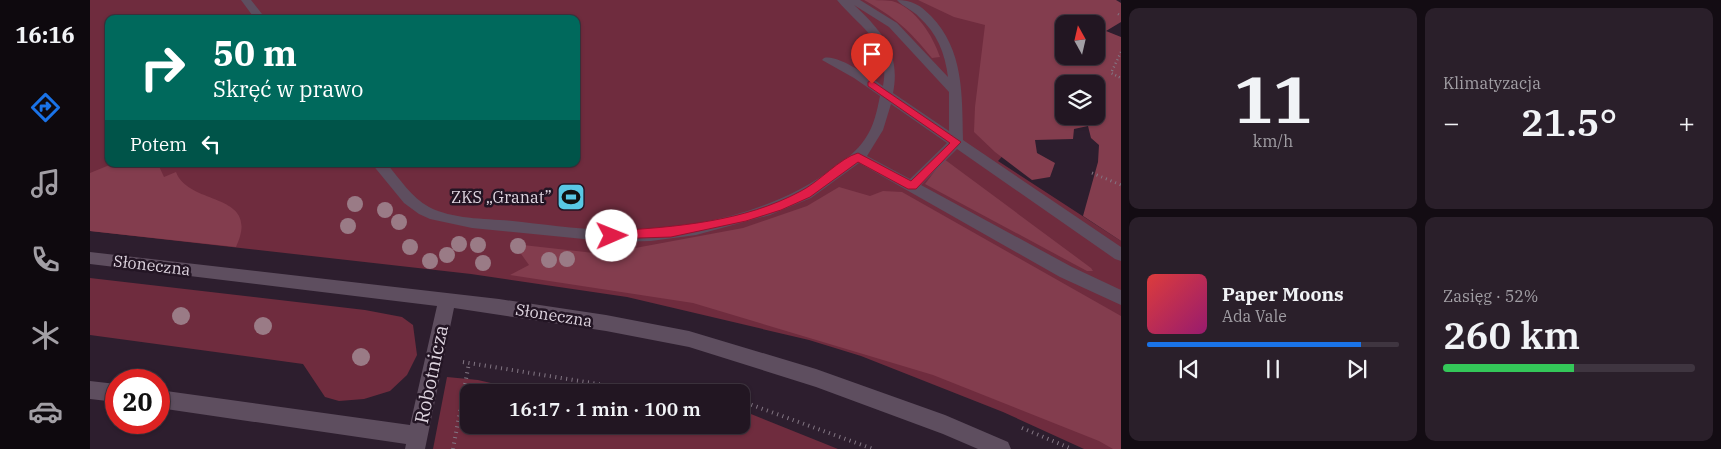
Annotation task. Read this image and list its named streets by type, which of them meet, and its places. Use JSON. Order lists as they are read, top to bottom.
{
  "streets": {
    "street": ["Słoneczna", "Robotnicza"]
  },
  "crossings": [
    ["Słoneczna", "Robotnicza"]
  ],
  "places": {
    "sports": ["ZKS „Granat”"]
  },
  "north": "top",
  "page": {
    "tabs": "16:16",
    "tile": [
      ["11", "km/h"],
      "Klimatyzacja",
      ["Zasięg · 52%", "260 km"]
    ],
    "turn": ["50 m", "Skręć w prawo"],
    "heat": ["−", "21.5°", "+"],
    "then": "Potem",
    "song": ["Paper Moons", "Ada Vale"],
    "limit": "20",
    "trip": "16:17 · 1 min · 100 m"
  }
}
